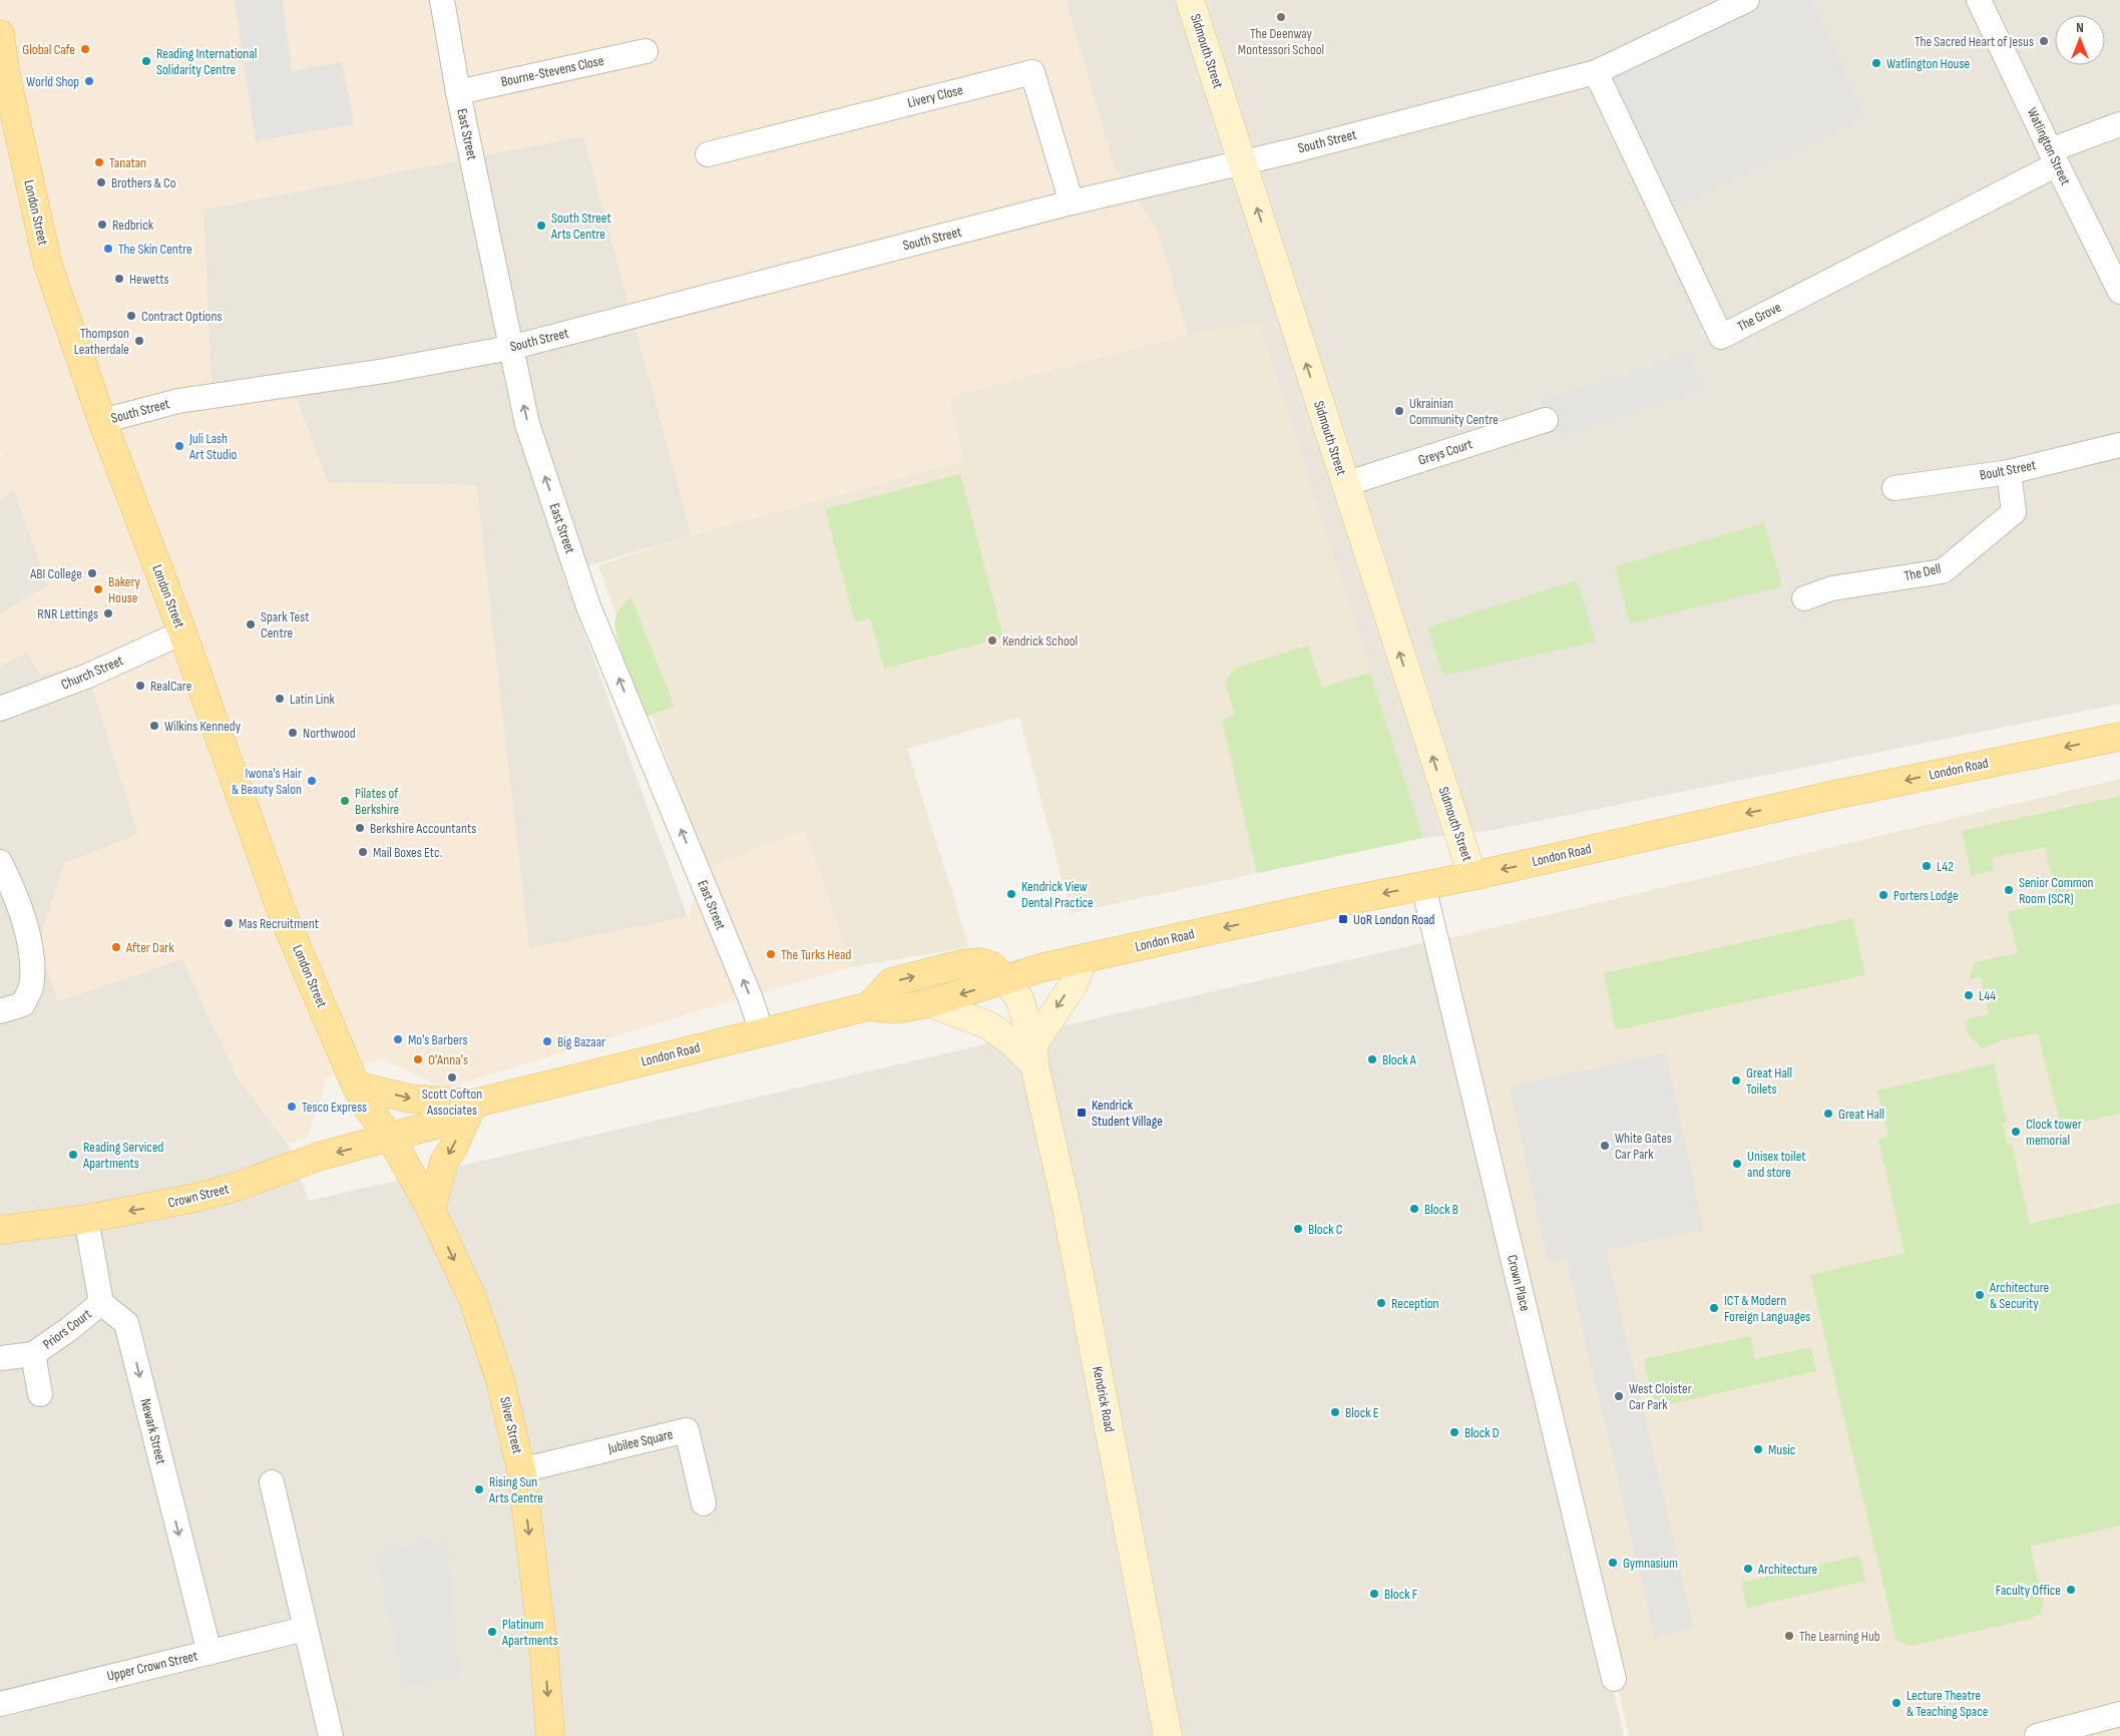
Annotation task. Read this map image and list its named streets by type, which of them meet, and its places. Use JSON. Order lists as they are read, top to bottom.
{
  "streets": {
    "main road": [
      "London Street",
      "London Road",
      "Crown Street",
      "Silver Street"
    ],
    "street": [
      "Sidmouth Street",
      "Bourne-Stevens Close",
      "Livery Close",
      "East Street",
      "South Street",
      "Watlington Street",
      "The Grove",
      "Greys Court",
      "Boult Street",
      "The Dell",
      "Church Street",
      "Crown Place",
      "Priors Court",
      "Kendrick Road",
      "Newark Street",
      "Jubilee Square",
      "Upper Crown Street"
    ]
  },
  "crossings": [
    ["Sidmouth Street", "South Street"],
    ["Sidmouth Street", "Greys Court"],
    ["Sidmouth Street", "London Road"],
    ["Bourne-Stevens Close", "East Street"],
    ["Livery Close", "South Street"],
    ["East Street", "South Street"],
    ["East Street", "London Road"],
    ["South Street", "London Street"],
    ["South Street", "The Grove"],
    ["Watlington Street", "The Grove"],
    ["London Street", "Church Street"],
    ["London Street", "London Road"],
    ["London Street", "Crown Street"],
    ["London Street", "Silver Street"],
    ["Boult Street", "The Dell"],
    ["London Road", "Crown Street"],
    ["London Road", "Crown Place"],
    ["London Road", "Kendrick Road"],
    ["London Road", "Silver Street"],
    ["Crown Street", "Silver Street"],
    ["Priors Court", "Newark Street"],
    ["Silver Street", "Jubilee Square"],
    ["Newark Street", "Upper Crown Street"]
  ],
  "one_way": [
    "Sidmouth Street",
    "East Street",
    "London Road",
    "Crown Street",
    "Silver Street"
  ],
  "places": {
    "other": [
      "The Deenway Montessori School",
      "The Sacred Heart of Jesus",
      "Global Cafe",
      "Reading International Solidarity Centre",
      "Watlington House",
      "World Shop",
      "Tanatan",
      "Brothers & Co",
      "Redbrick",
      "South Street Arts Centre",
      "The Skin Centre",
      "Hewetts",
      "Contract Options",
      "Thompson Leatherdale",
      "Ukrainian Community Centre",
      "Juli Lash Art Studio",
      "ABI College",
      "Bakery House",
      "RNR Lettings",
      "Spark Test Centre",
      "Kendrick School",
      "RealCare",
      "Latin Link",
      "Wilkins Kennedy",
      "Northwood",
      "Iwona's Hair & Beauty Salon",
      "Pilates of Berkshire",
      "Berkshire Accountants",
      "Mail Boxes Etc.",
      "L42",
      "Senior Common Room (SCR)",
      "Kendrick View Dental Practice",
      "Porters Lodge",
      "Mas Recruitment",
      "After Dark",
      "The Turks Head",
      "L44",
      "Mo's Barbers",
      "Big Bazaar",
      "O'Anna's",
      "Block A",
      "Scott Cofton Associates",
      "Great Hall Toilets",
      "Tesco Express",
      "Great Hall",
      "Clock tower memorial",
      "White Gates Car Park",
      "Reading Serviced Apartments",
      "Unisex toilet and store",
      "Block B",
      "Block C",
      "Architecture & Security",
      "Reception",
      "ICT & Modern Foreign Languages",
      "West Cloister Car Park",
      "Block E",
      "Block D",
      "Music",
      "Rising Sun Arts Centre",
      "Gymnasium",
      "Architecture",
      "Faculty Office",
      "Block F",
      "Platinum Apartments",
      "The Learning Hub",
      "Lecture Theatre & Teaching Space"
    ],
    "transit": ["UoR London Road", "Kendrick Student Village"]
  },
  "north": "top"
}
